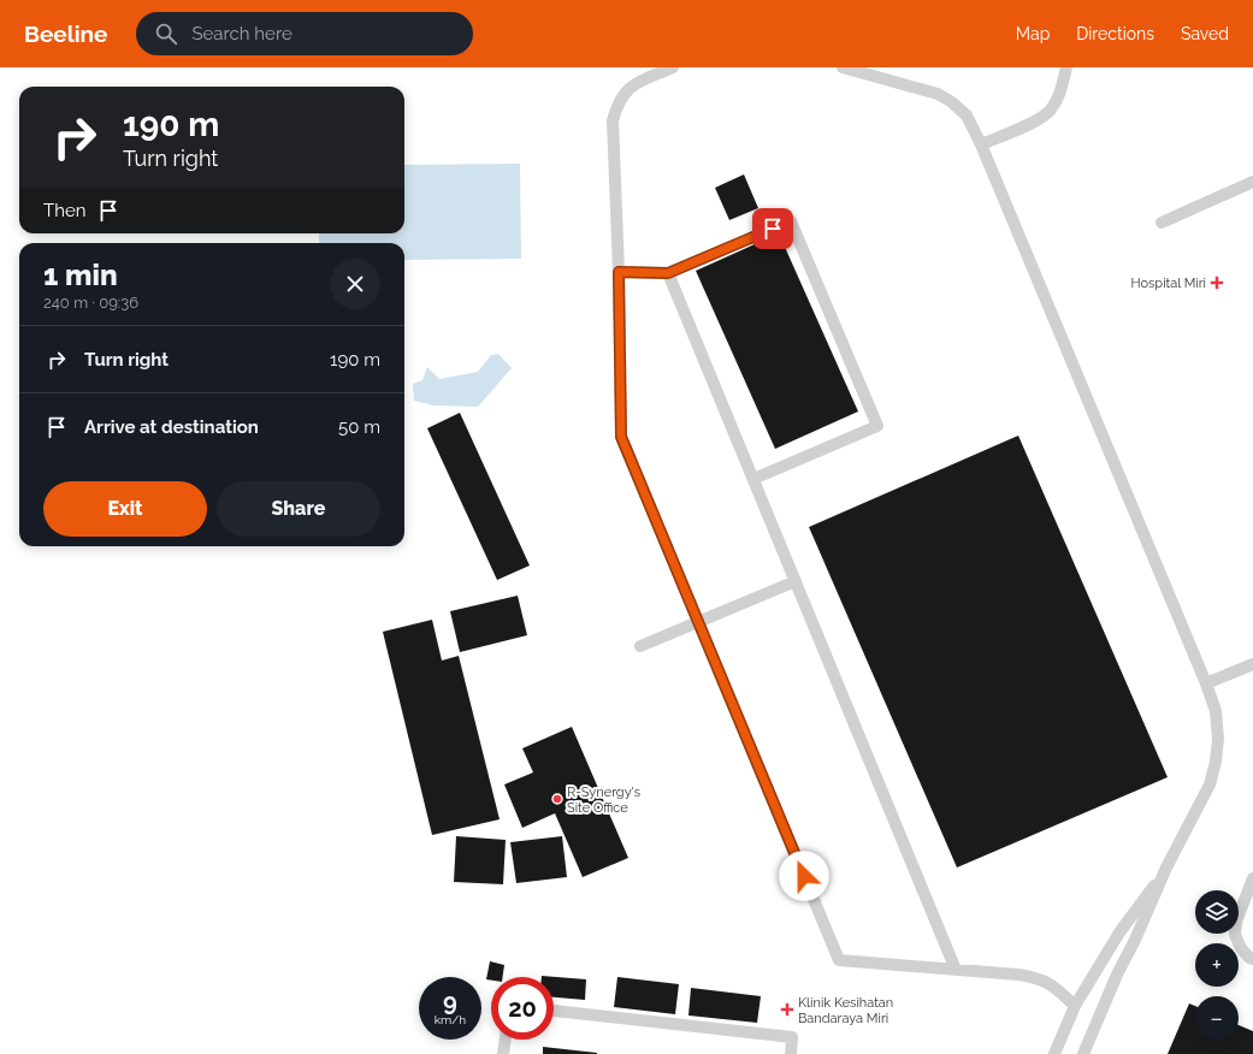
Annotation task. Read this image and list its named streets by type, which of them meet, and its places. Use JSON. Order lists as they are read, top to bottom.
{
  "places": {
    "health": ["Hospital Miri", "Klinik Kesihatan Bandaraya Miri"],
    "other": ["R-Synergy's Site Office"]
  },
  "page": {
    "header": "Beeline",
    "search": "Search here",
    "nav": ["Map", "Directions", "Saved"],
    "turn": ["190 m", "Turn right"],
    "then": "Then",
    "heading": ["1 min", "240 m · 09:36"],
    "list": [
      {
        "name": "Turn right",
        "value": "190 m"
      },
      {
        "name": "Arrive at destination",
        "value": "50 m"
      }
    ],
    "buttons": ["Exit", "Share"],
    "map_buttons": ["+", "−"],
    "speed": "9 km/h",
    "limit": "20"
  }
}
